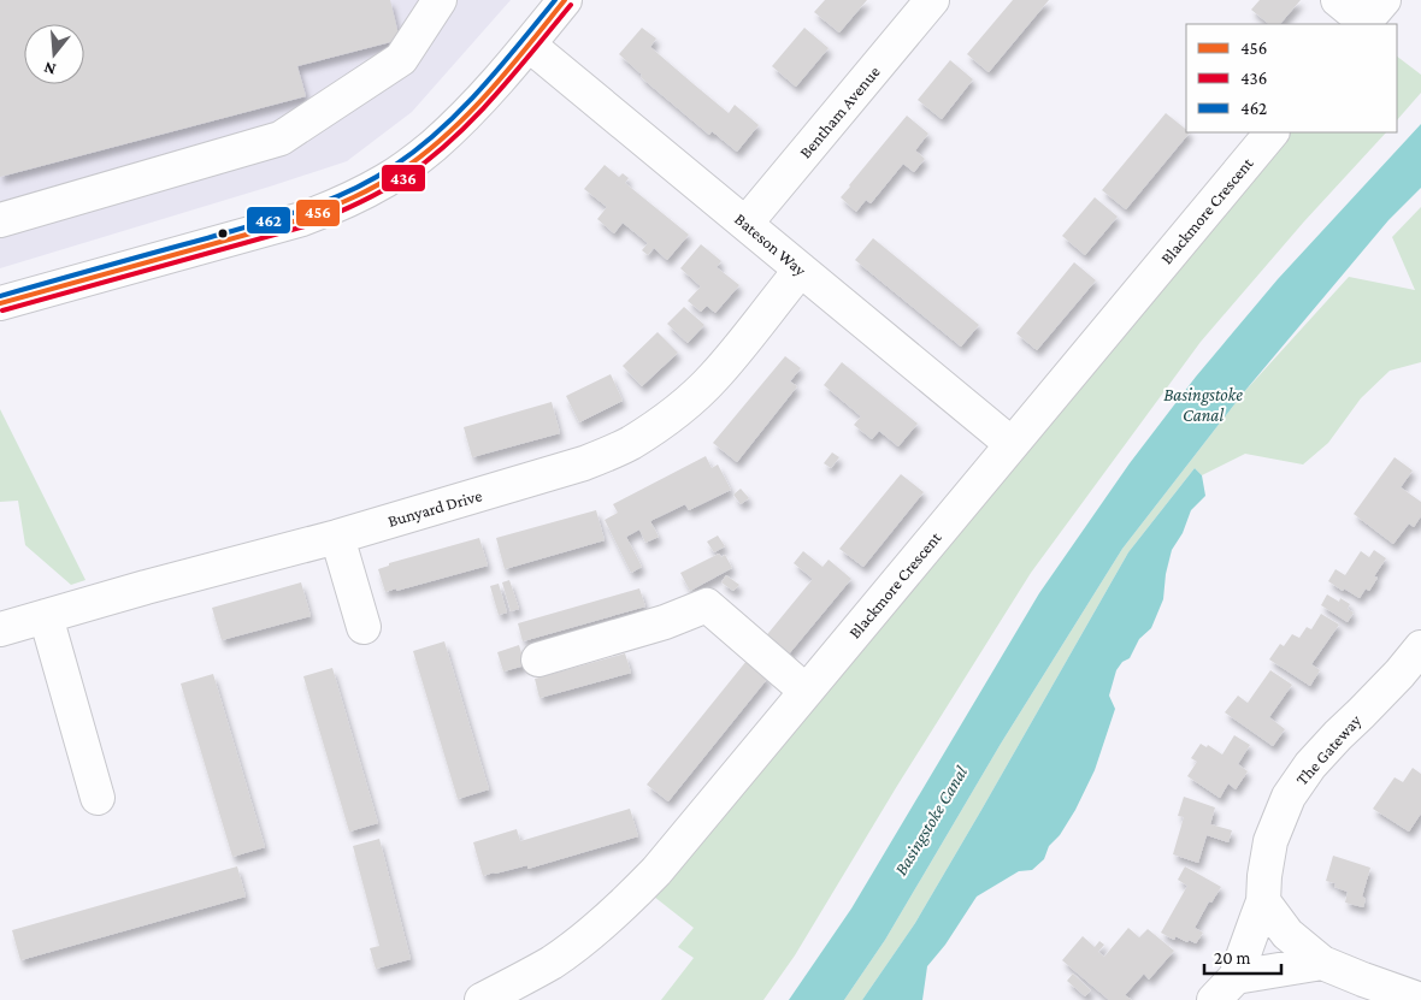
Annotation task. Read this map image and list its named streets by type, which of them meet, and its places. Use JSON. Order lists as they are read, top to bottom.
{
  "streets": {
    "street": [
      "Bentham Avenue",
      "Blackmore Crescent",
      "Bateson Way",
      "Bunyard Drive",
      "The Gateway"
    ]
  },
  "crossings": [
    ["Bentham Avenue", "Bateson Way"],
    ["Blackmore Crescent", "Bateson Way"],
    ["Bateson Way", "Bunyard Drive"]
  ],
  "water": ["Basingstoke Canal"],
  "lines": ["transit line 456", "transit line 462", "transit line 436"],
  "legend": ["456", "436", "462"],
  "scale_bar": "20 m",
  "north": "bottom"
}
